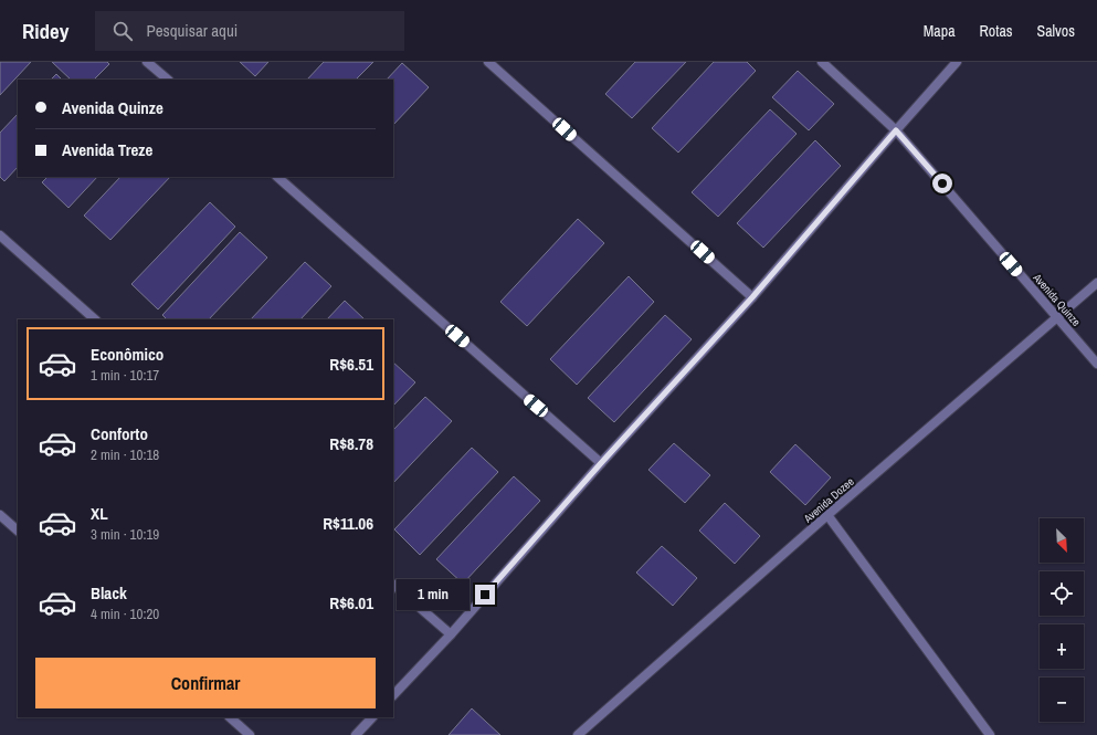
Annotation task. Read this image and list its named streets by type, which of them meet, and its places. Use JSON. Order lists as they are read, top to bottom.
{
  "streets": {
    "street": ["Avenida Quinze", "Avenida Dozee"]
  },
  "crossings": [
    ["Avenida Quinze", "Avenida Dozee"]
  ],
  "north": "bottom right",
  "page": {
    "header": "Ridey",
    "search": "Pesquisar aqui",
    "nav": ["Mapa", "Rotas", "Salvos"],
    "banner": ["Avenida Quinze", "Avenida Treze"],
    "list": [
      {
        "name": "Econômico",
        "note": "1 min · 10:17",
        "value": "R$6.51"
      },
      {
        "name": "Conforto",
        "note": "2 min · 10:18",
        "value": "R$8.78"
      },
      {
        "name": "XL",
        "note": "3 min · 10:19",
        "value": "R$11.06"
      },
      {
        "name": "Black",
        "note": "4 min · 10:20",
        "value": "R$6.01"
      }
    ],
    "map_buttons": ["+", "−"],
    "bubble": "1 min",
    "buttons": "Confirmar"
  }
}
